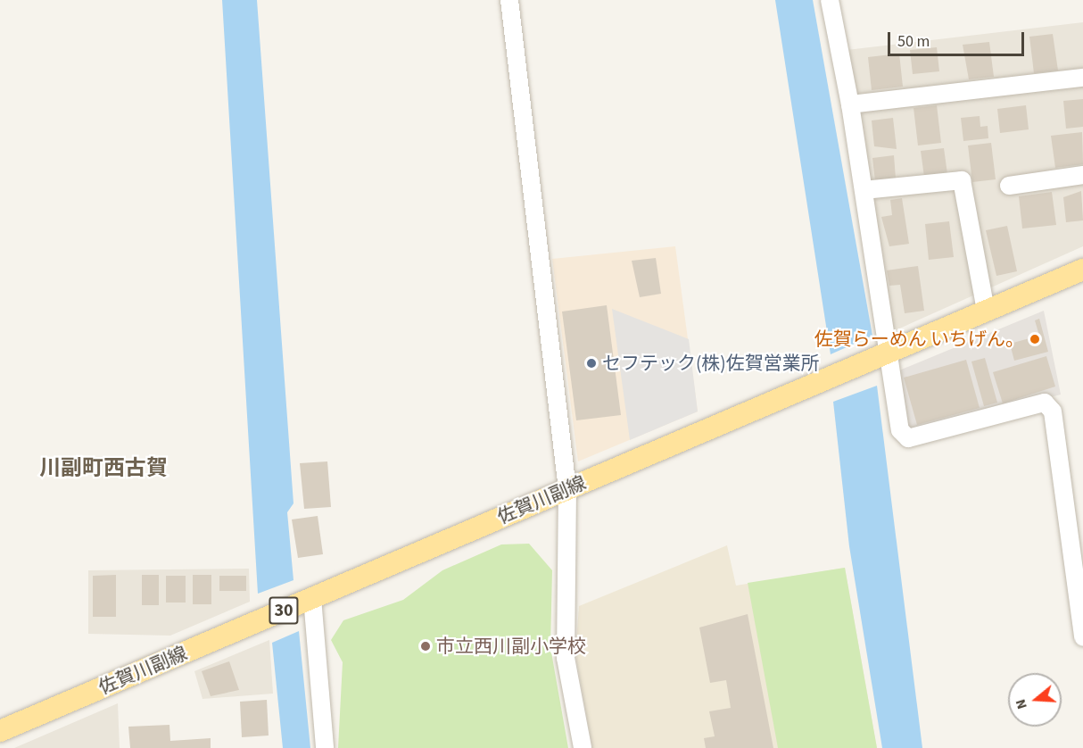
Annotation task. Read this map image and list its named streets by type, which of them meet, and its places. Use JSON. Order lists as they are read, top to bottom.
{
  "streets": {
    "main road": ["佐賀川副線", "30"]
  },
  "districts": ["川副町西古賀"],
  "places": ["佐賀らーめん いちげん。", "セフテック(株)佐賀営業所", "市立西川副小学校"],
  "scale_bar": "50 m",
  "north": "left"
}
